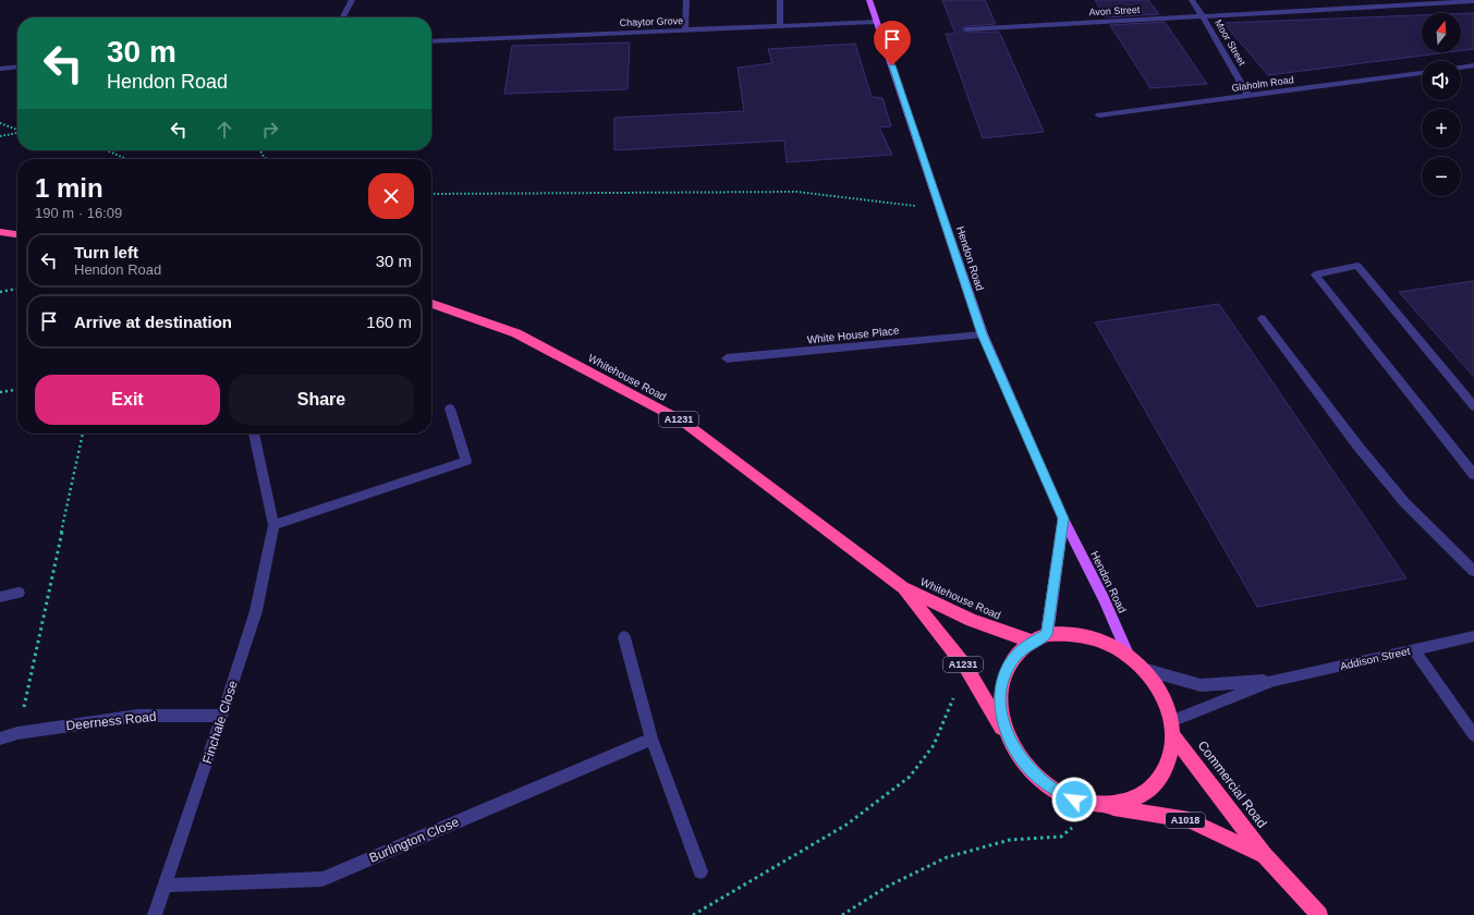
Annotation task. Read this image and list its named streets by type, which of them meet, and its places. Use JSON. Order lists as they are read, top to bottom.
{
  "streets": {
    "highway": [
      "Whitehouse Road",
      "A1231",
      "Commercial Road",
      "A1018"
    ],
    "main road": ["Hendon Road"],
    "street": [
      "Avon Street",
      "Chaytor Grove",
      "Moor Street",
      "Glaholm Road",
      "White House Place",
      "Addison Street",
      "Deerness Road",
      "Finchale Close",
      "Burlington Close"
    ]
  },
  "crossings": [
    ["Avon Street", "Moor Street"],
    ["Chaytor Grove", "Hendon Road"],
    ["Moor Street", "Glaholm Road"],
    ["Hendon Road", "White House Place"],
    ["Whitehouse Road", "Commercial Road"],
    ["Deerness Road", "Finchale Close"],
    ["Finchale Close", "Burlington Close"]
  ],
  "north": "top",
  "page": {
    "map_buttons": ["+", "−"],
    "turn": ["30 m", "Hendon Road"],
    "heading": ["1 min", "190 m · 16:09"],
    "list": [
      {
        "name": "Turn left",
        "note": "Hendon Road",
        "value": "30 m"
      },
      {
        "name": "Arrive at destination",
        "value": "160 m"
      }
    ],
    "buttons": ["Exit", "Share"]
  }
}
